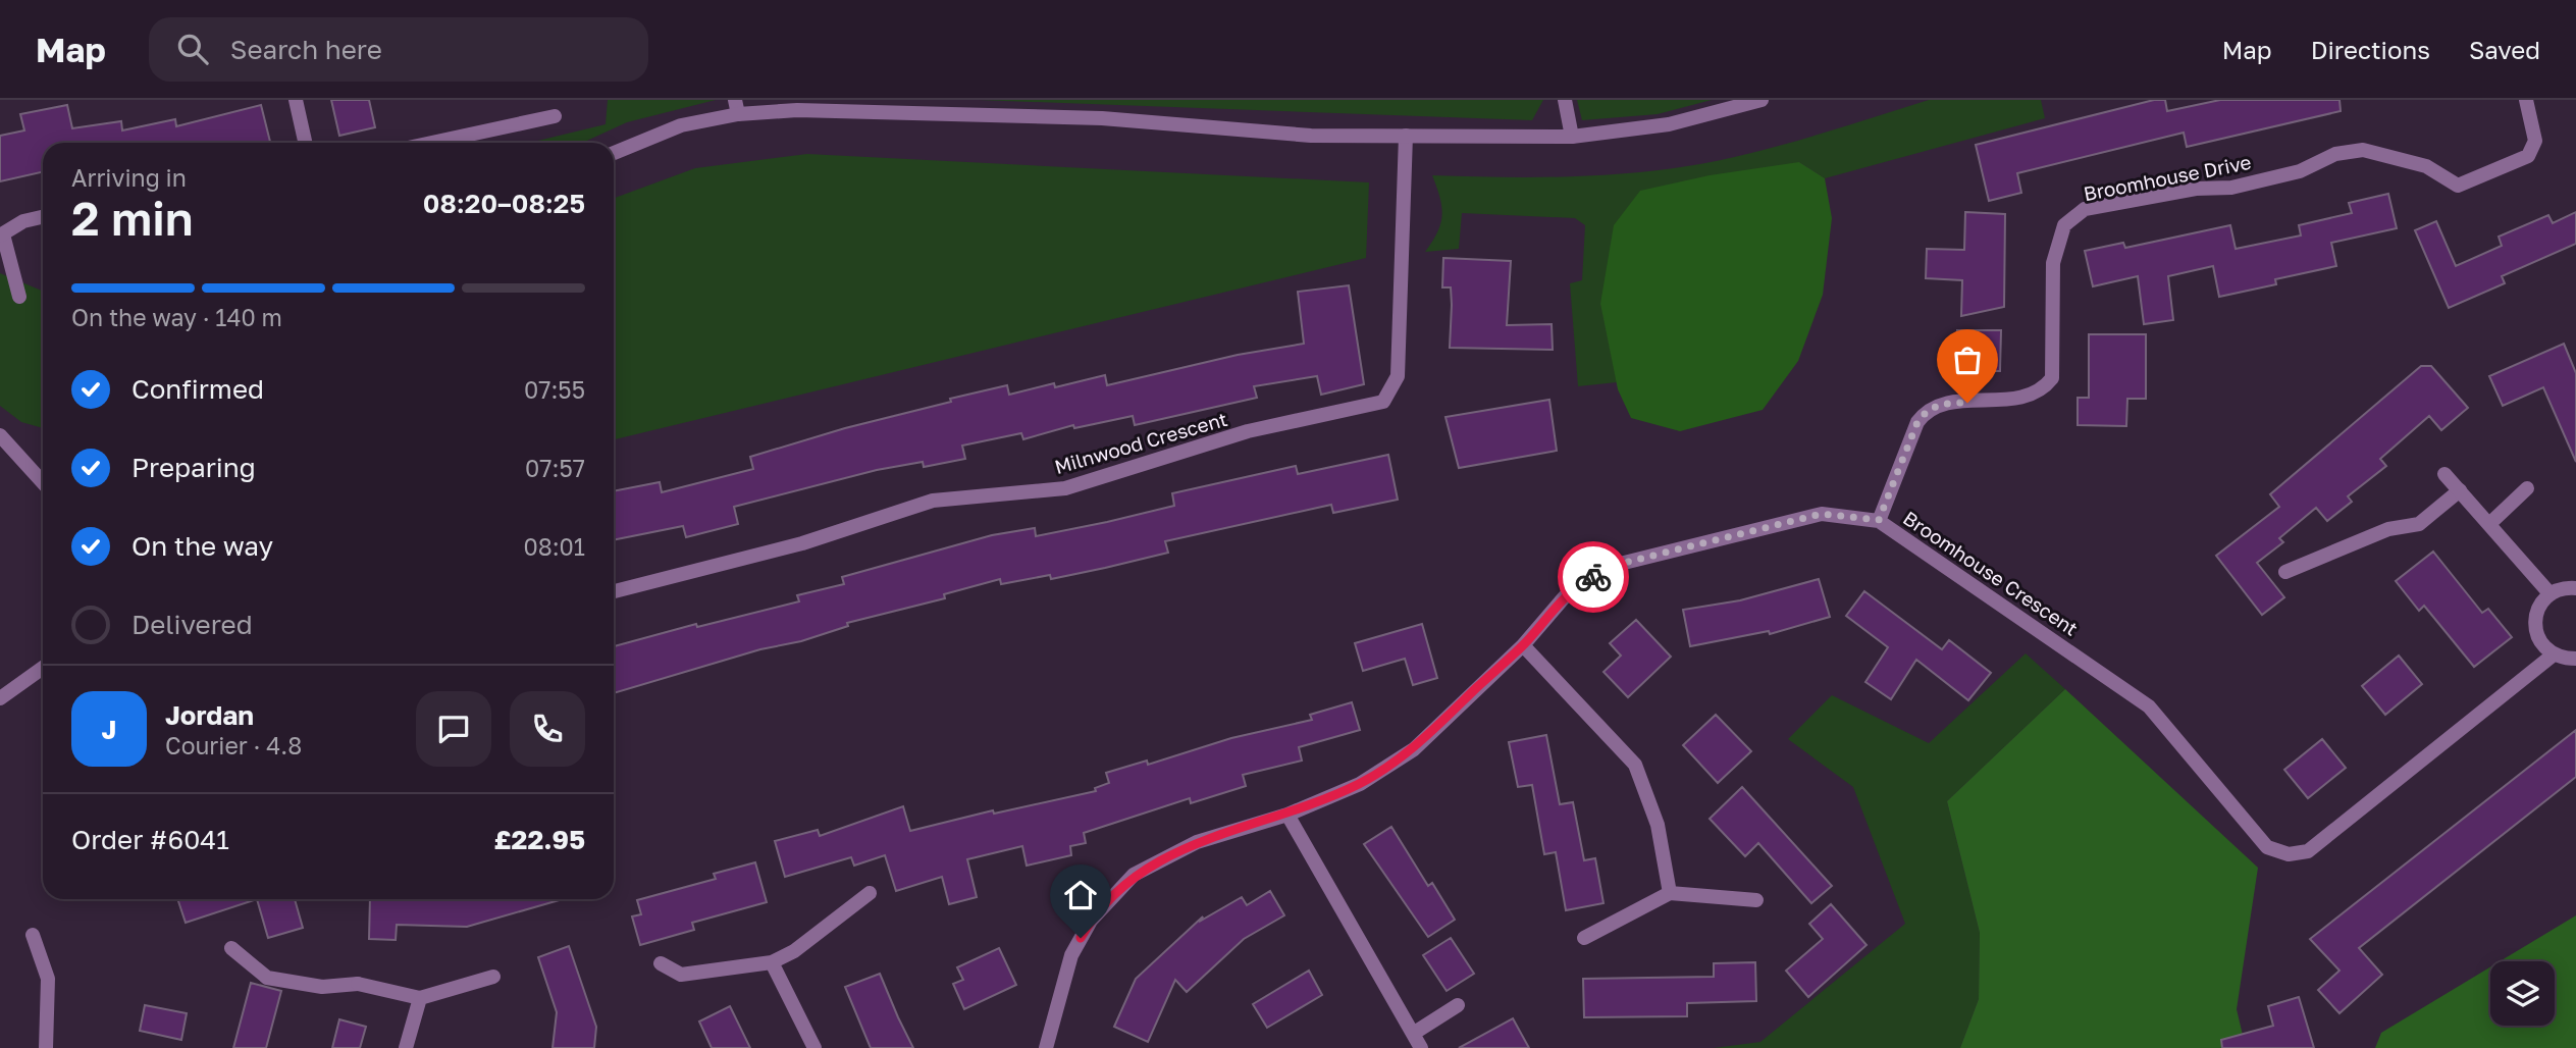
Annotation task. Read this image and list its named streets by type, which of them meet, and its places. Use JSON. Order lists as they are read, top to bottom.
{
  "streets": {
    "street": ["Broomhouse Drive", "Milnwood Crescent", "Broomhouse Crescent"]
  },
  "crossings": [
    ["Broomhouse Drive", "Broomhouse Crescent"]
  ],
  "page": {
    "header": "Map",
    "search": "Search here",
    "nav": ["Map", "Directions", "Saved"],
    "heading": ["2 min", "Arriving in", "08:20–08:25"],
    "panel": [
      "Jordan",
      "Courier · 4.8",
      "Order #6041",
      "£22.95"
    ],
    "bar": "On the way · 140 m",
    "list": [
      ["Confirmed", "07:55"],
      ["Preparing", "07:57"],
      ["On the way", "08:01"],
      "Delivered"
    ],
    "round": "J"
  }
}
